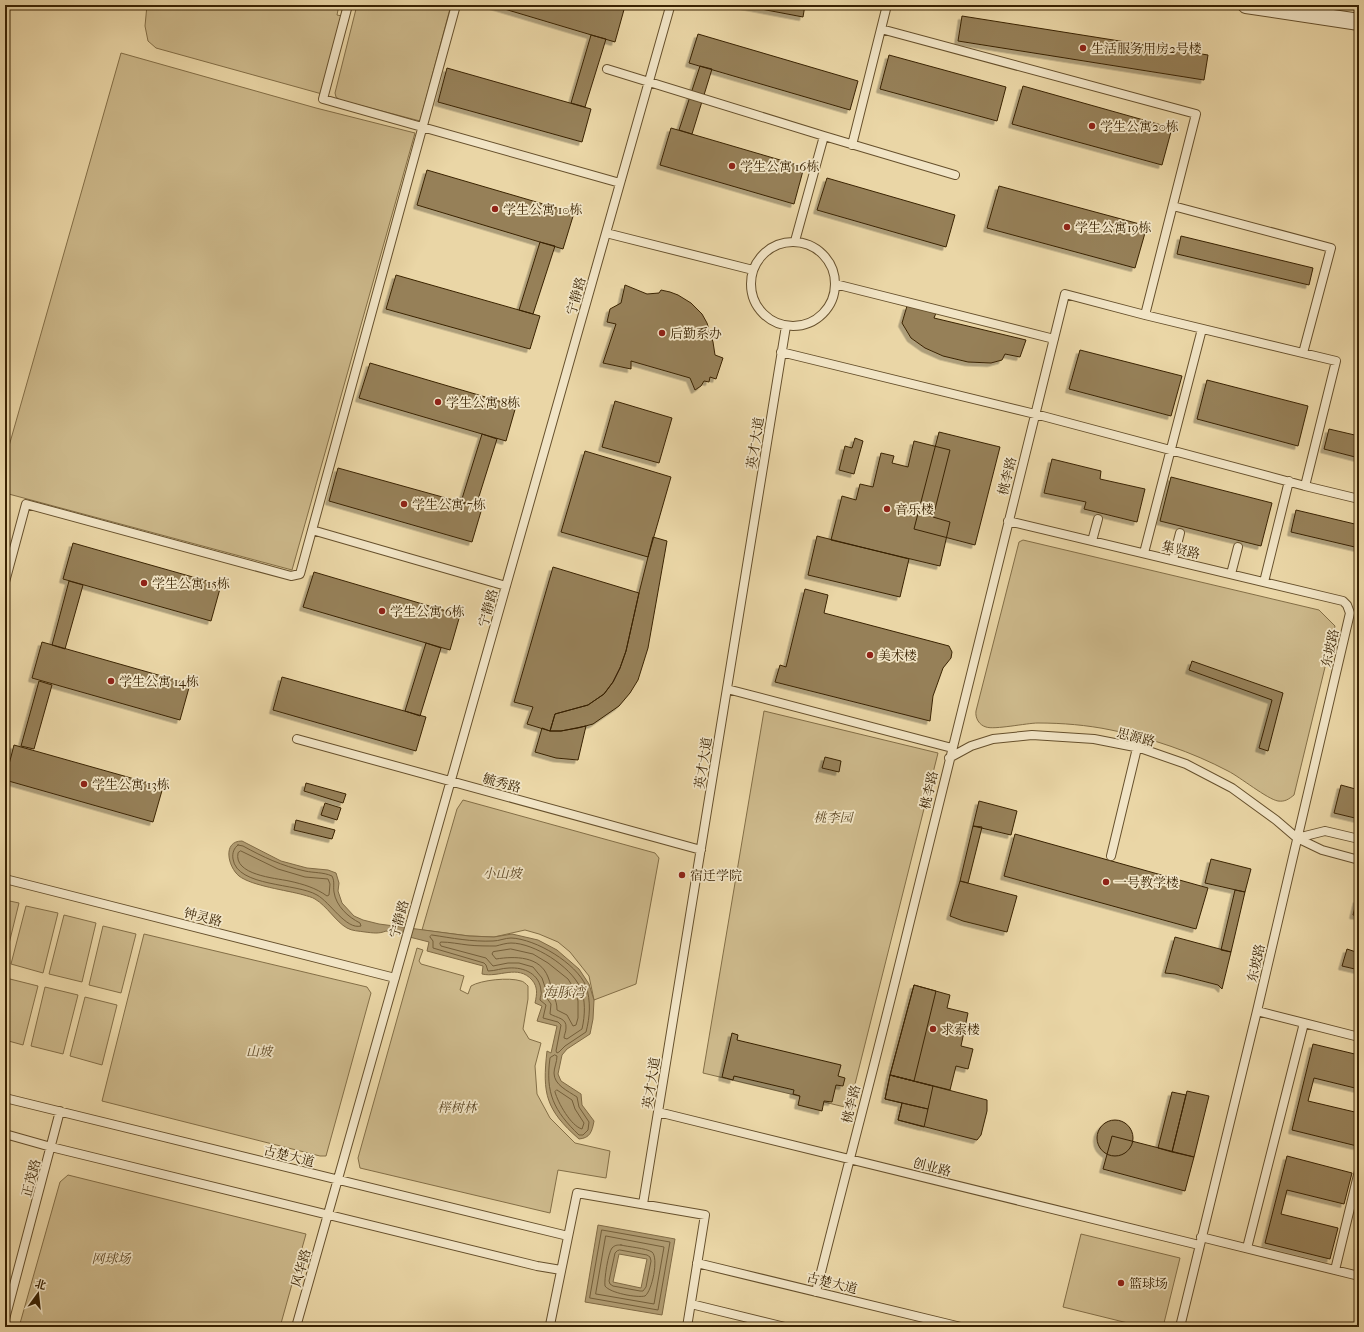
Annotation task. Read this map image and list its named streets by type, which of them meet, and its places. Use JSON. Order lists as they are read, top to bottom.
{
  "streets": {
    "lane": [
      "宁静路",
      "英才大道",
      "桃李路",
      "集贤路",
      "东坡路",
      "思源路",
      "毓秀路",
      "钟灵路",
      "古楚大道",
      "创业路",
      "正茂路",
      "风华路"
    ]
  },
  "crossings": [
    ["宁静路", "毓秀路"],
    ["宁静路", "钟灵路"],
    ["宁静路", "古楚大道"],
    ["宁静路", "风华路"],
    ["英才大道", "毓秀路"],
    ["英才大道", "创业路"],
    ["桃李路", "集贤路"],
    ["桃李路", "思源路"],
    ["桃李路", "古楚大道"],
    ["桃李路", "创业路"],
    ["集贤路", "东坡路"],
    ["东坡路", "思源路"],
    ["东坡路", "创业路"],
    ["古楚大道", "正茂路"]
  ],
  "water": ["海豚湾"],
  "parks": [
    "桃李园",
    "小山坡",
    "山坡",
    "榉树林",
    "网球场"
  ],
  "places": [
    "生活服务用房2号楼",
    "学生公寓20栋",
    "学生公寓 16栋",
    "学生公寓 10栋",
    "学生公寓19栋",
    "后勤系办",
    "学生公寓 8栋",
    "学生公寓 7栋",
    "音乐楼",
    "学生公寓 15栋",
    "学生公寓 6栋",
    "美术楼",
    "学生公寓 14栋",
    "学生公寓 13栋",
    "宿迁学院",
    "一号教学楼",
    "求索楼",
    "篮球场"
  ],
  "north": "top"
}
